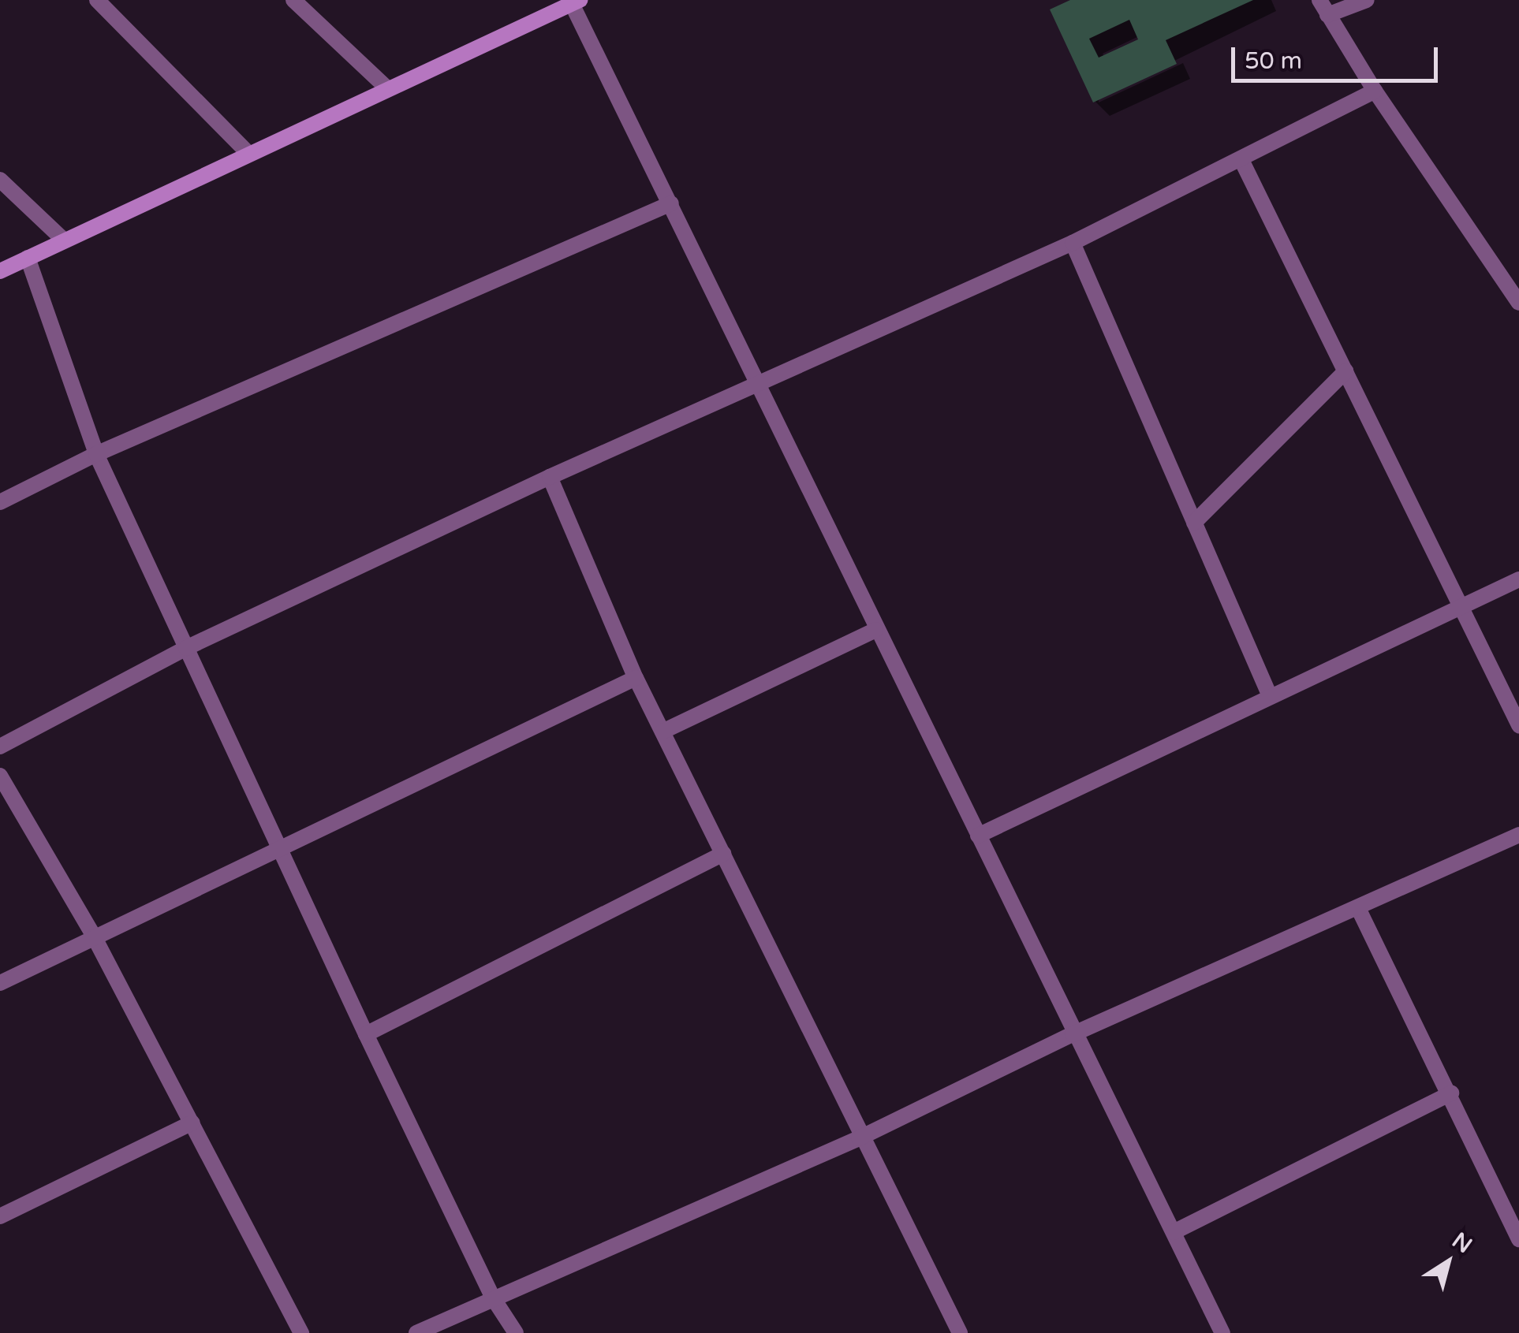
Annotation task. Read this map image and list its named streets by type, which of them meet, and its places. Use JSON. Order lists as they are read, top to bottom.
{
  "scale_bar": "50 m",
  "north": "top right"
}
